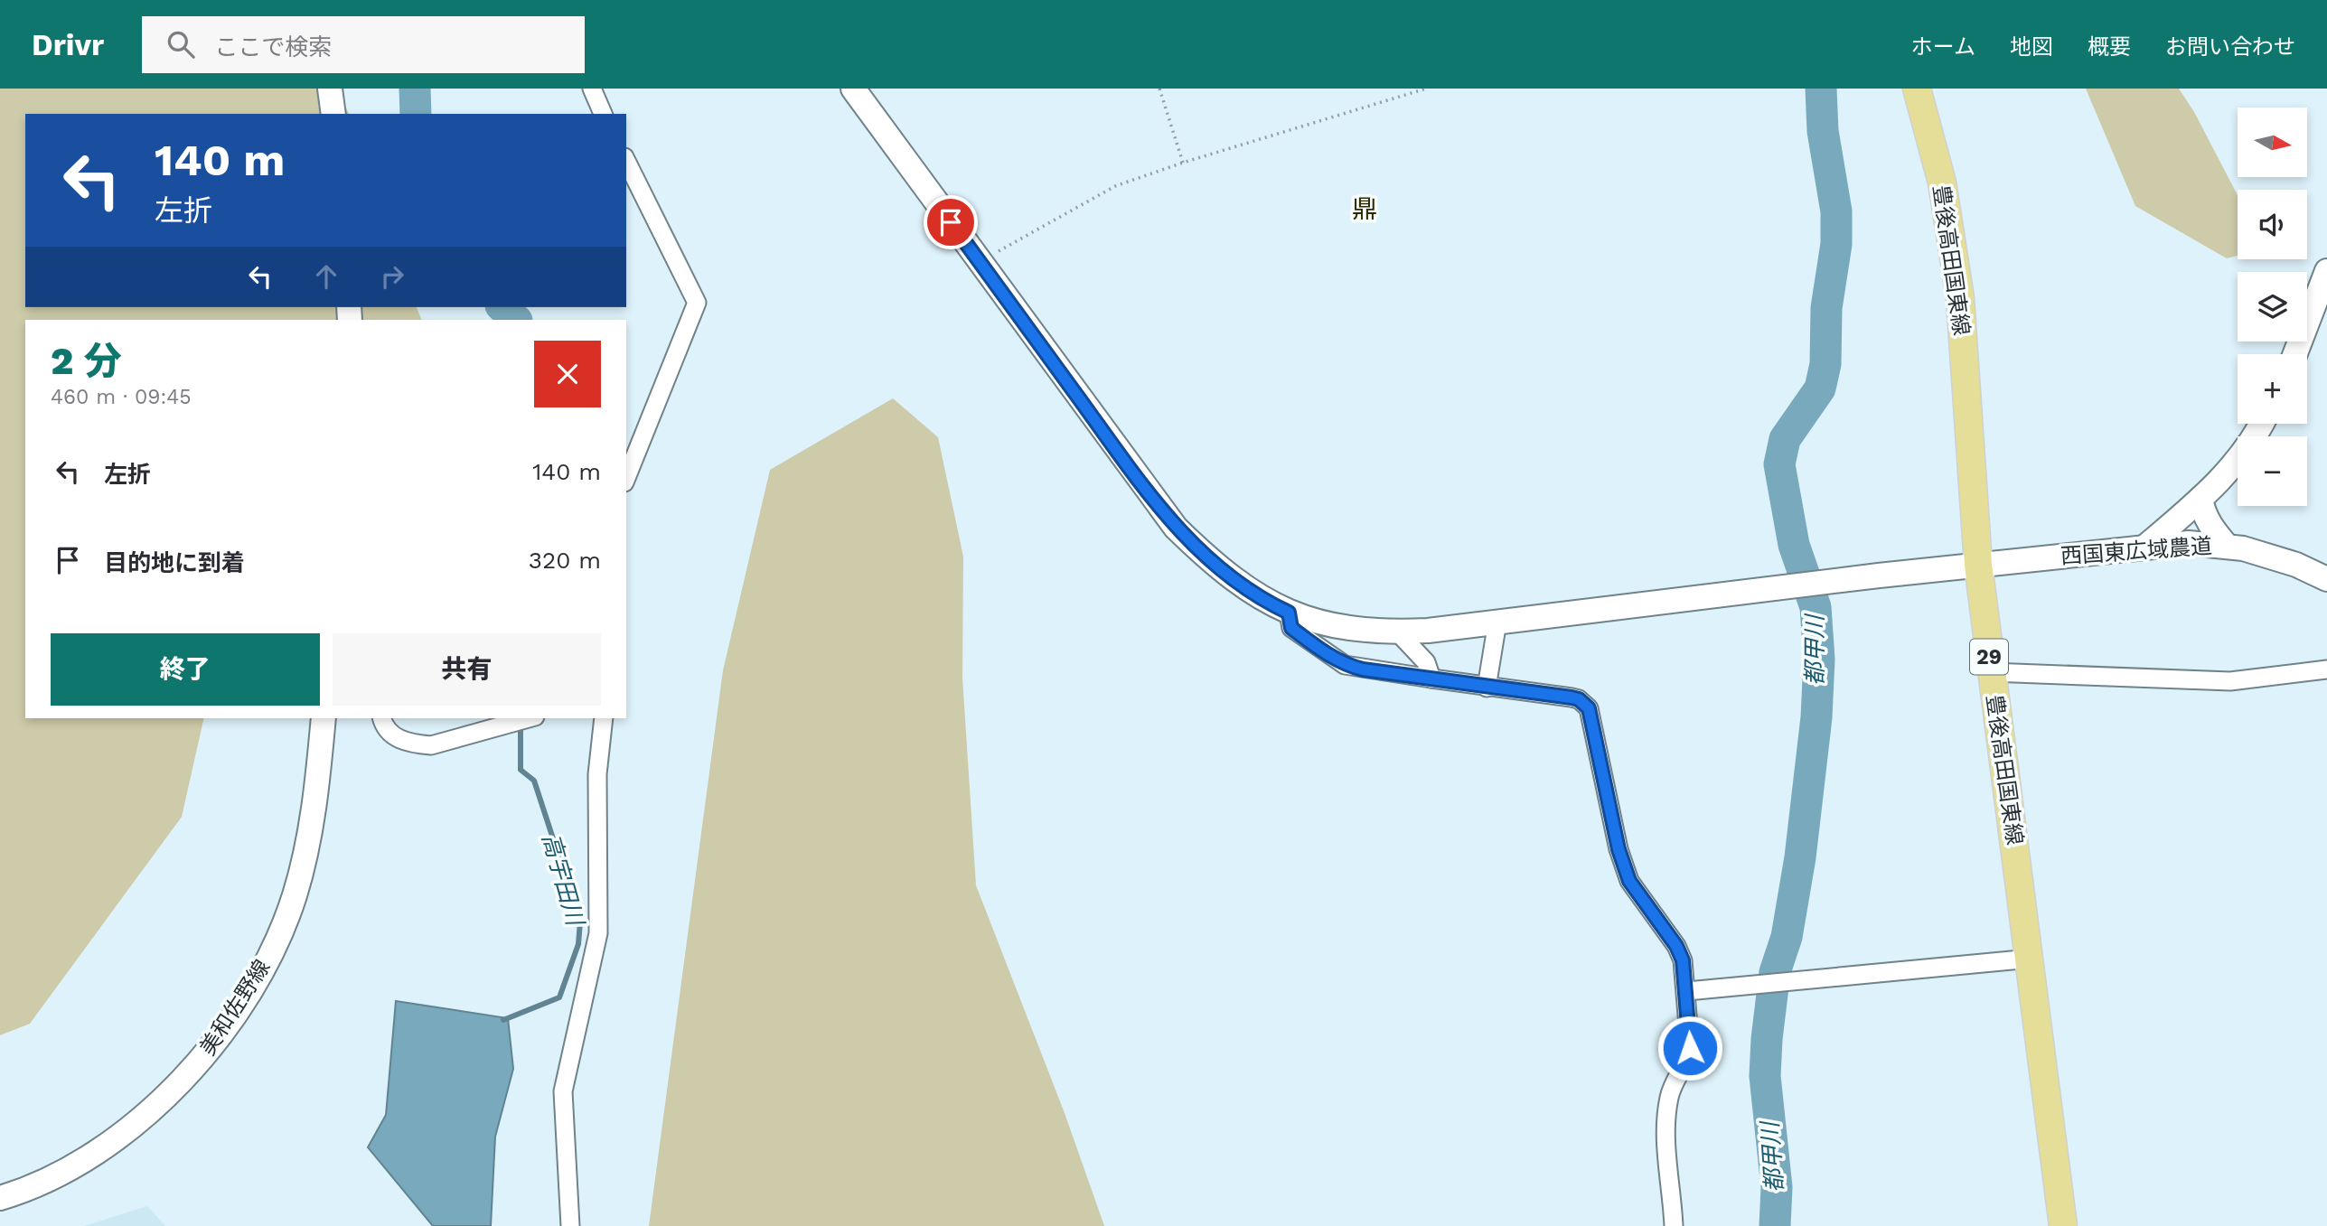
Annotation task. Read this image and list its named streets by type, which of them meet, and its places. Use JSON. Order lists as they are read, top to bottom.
{
  "streets": {
    "main road": ["豊後高田国東線", "29"],
    "street": ["西国東広域農道", "美和佐野線"]
  },
  "crossings": [
    ["豊後高田国東線", "西国東広域農道"]
  ],
  "districts": ["鼎"],
  "water": ["都甲川", "高宇田川"],
  "north": "right",
  "page": {
    "header": "Drivr",
    "search": "ここで検索",
    "nav": [
      "ホーム",
      "地図",
      "概要",
      "お問い合わせ"
    ],
    "map_buttons": ["+", "−"],
    "turn": ["140 m", "左折"],
    "heading": ["2 分", "460 m · 09:45"],
    "list": [
      {
        "name": "左折",
        "value": "140 m"
      },
      {
        "name": "目的地に到着",
        "value": "320 m"
      }
    ],
    "buttons": ["終了", "共有"]
  }
}
